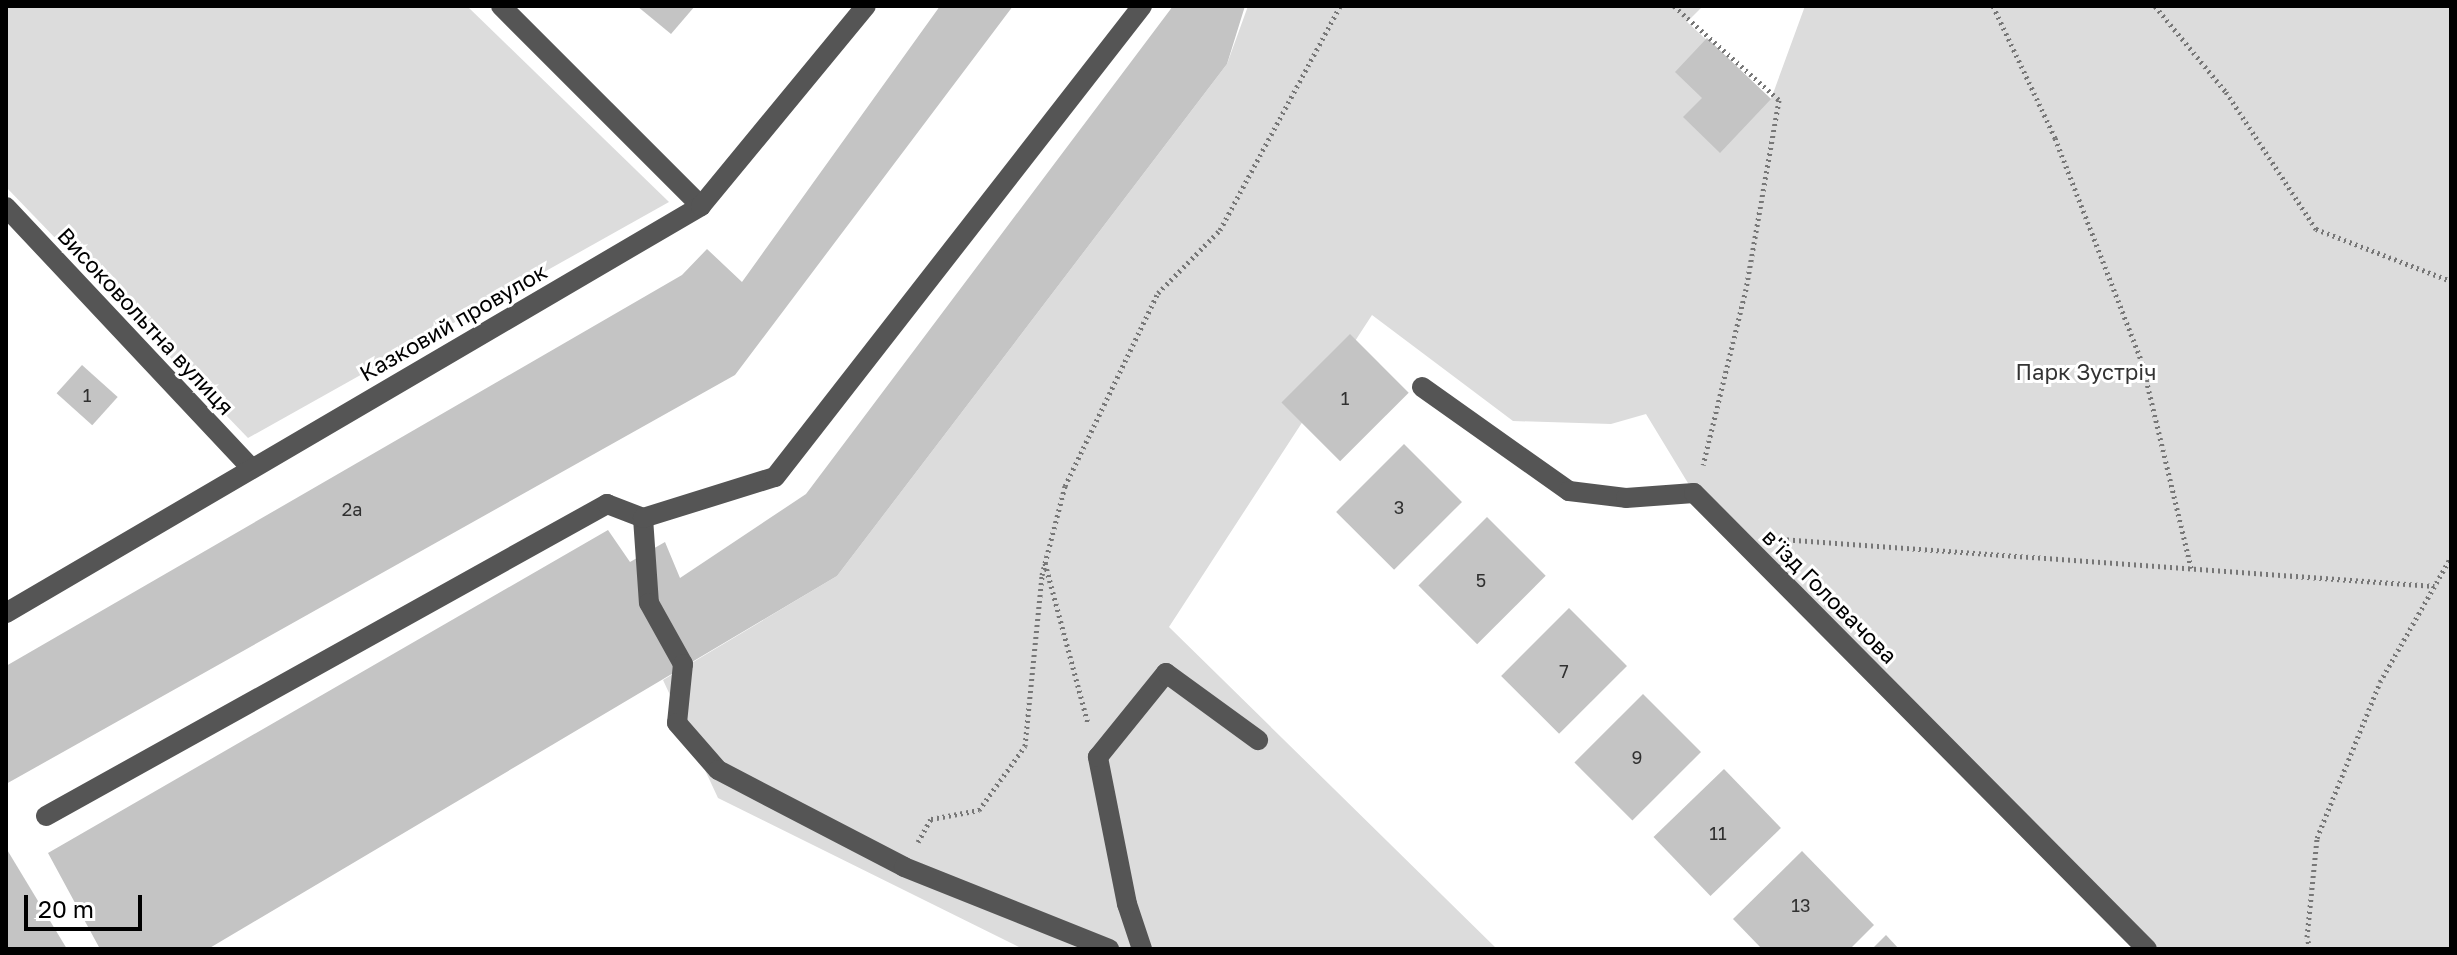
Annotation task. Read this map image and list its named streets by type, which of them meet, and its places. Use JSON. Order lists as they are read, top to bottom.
{
  "streets": {
    "street": ["Високовольтна вулиця", "Казковий провулок", "в'їзд Головачова"]
  },
  "crossings": [
    ["Високовольтна вулиця", "Казковий провулок"]
  ],
  "parks": ["Парк Зустріч"],
  "house_numbers": [
    "1",
    "1",
    "3",
    "2а",
    "5",
    "7",
    "9",
    "11",
    "13"
  ],
  "scale_bar": "20 m"
}
